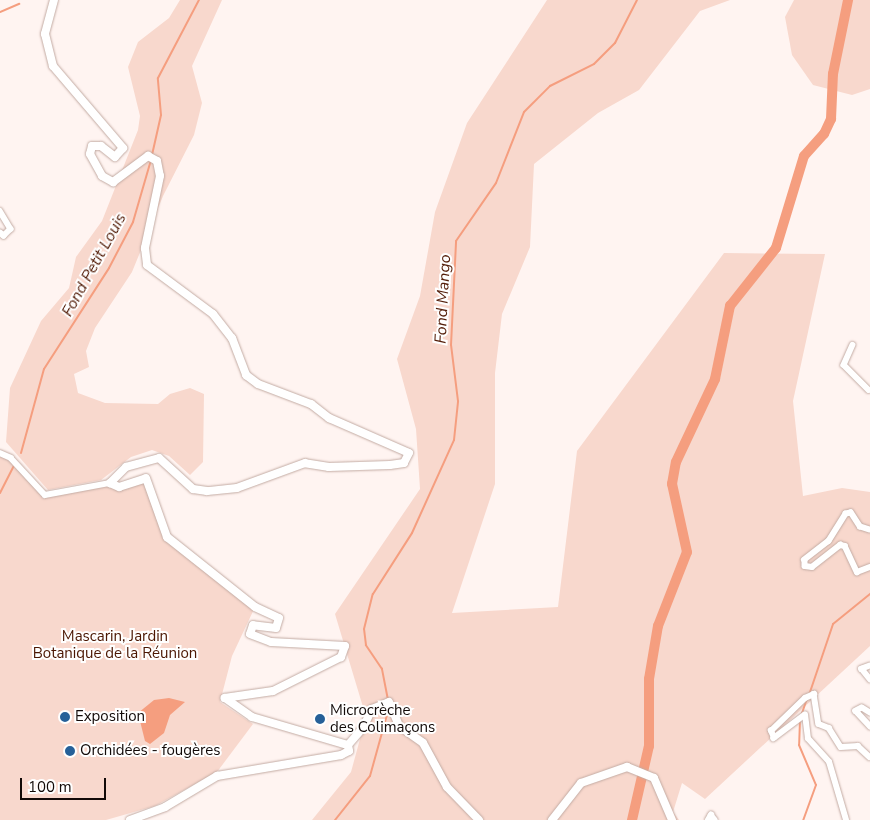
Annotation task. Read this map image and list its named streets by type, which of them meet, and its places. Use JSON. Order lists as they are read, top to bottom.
{
  "water": ["Fond Petit Louis", "Fond Mango"],
  "parks": ["Mascarin, Jardin Botanique de la Réunion"],
  "places": ["Exposition", "Microcrèche des Colimaçons", "Orchidées - fougères"],
  "scale_bar": "100 m"
}
